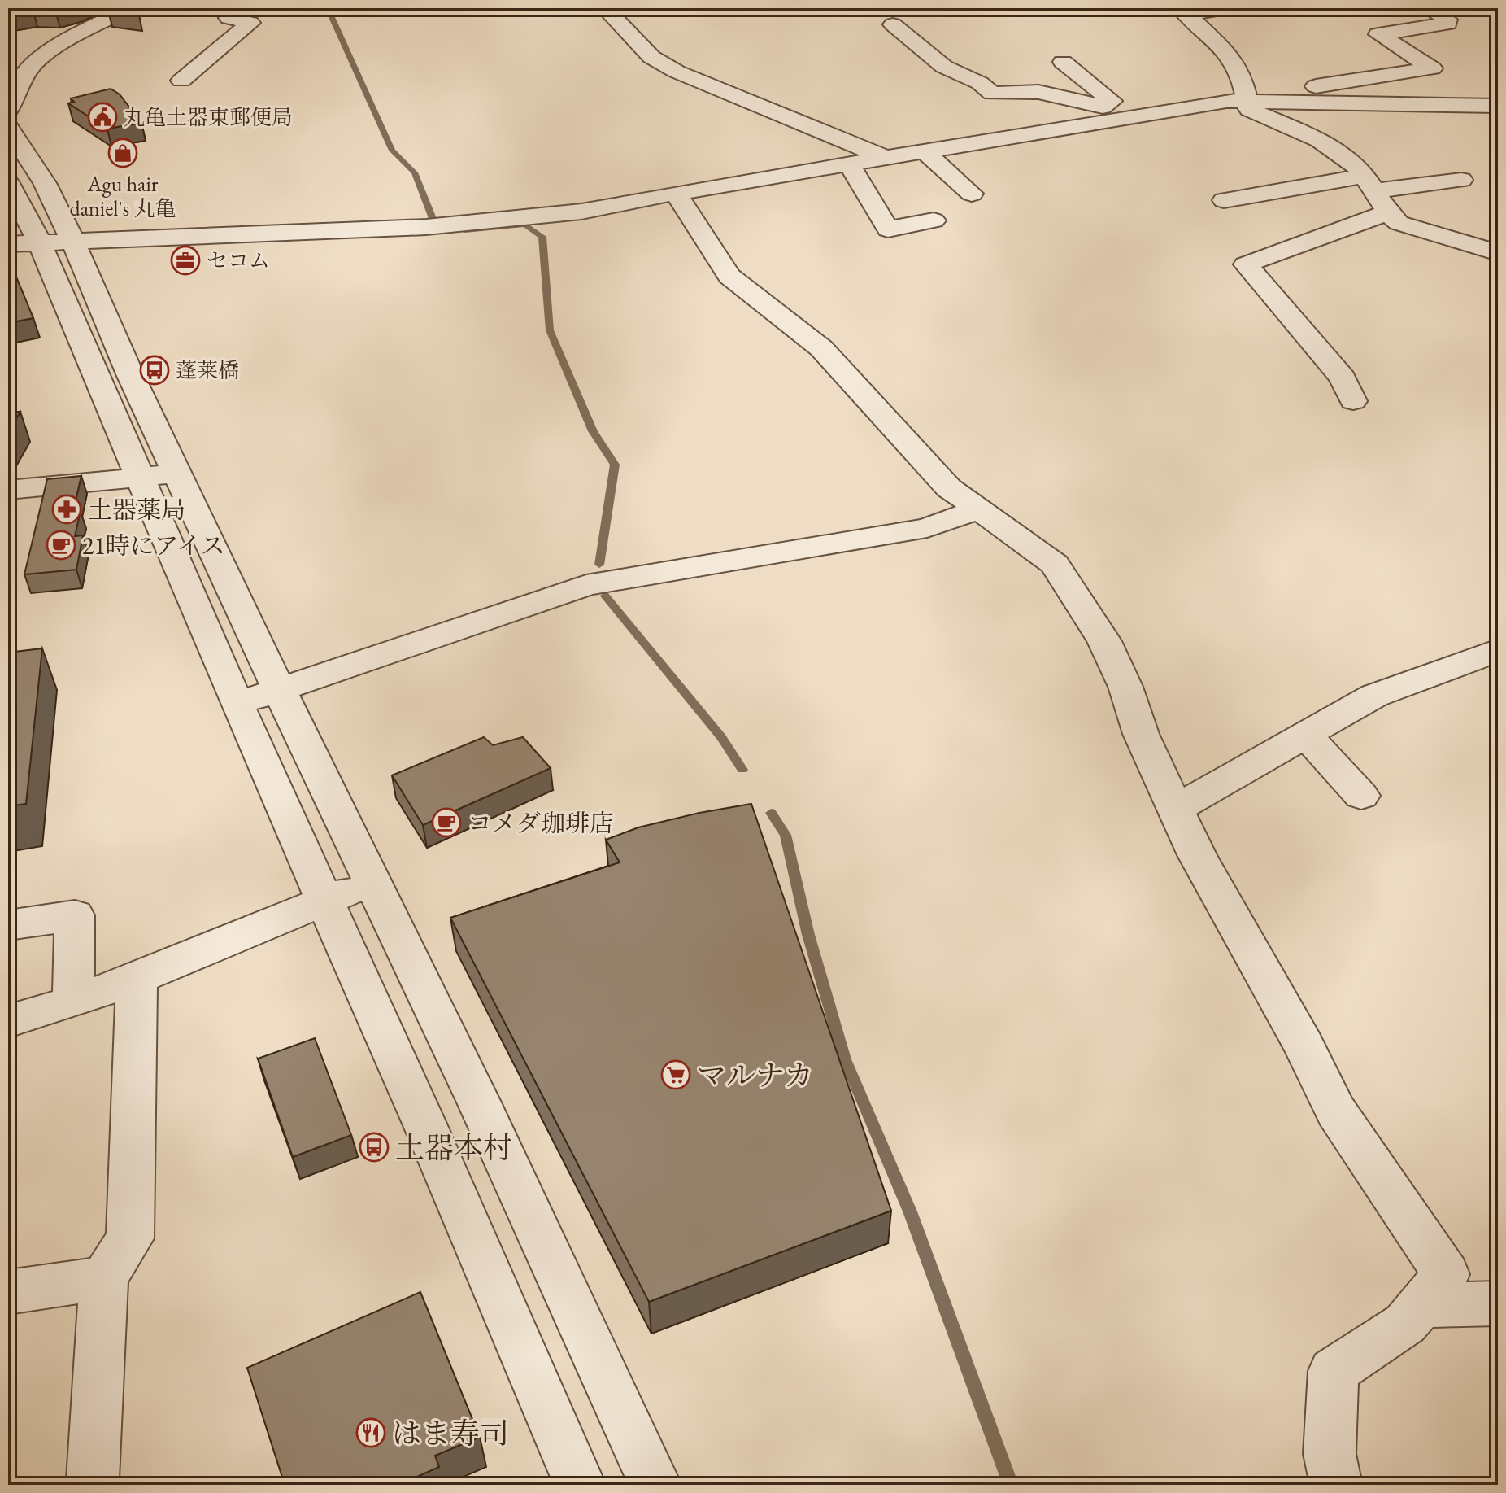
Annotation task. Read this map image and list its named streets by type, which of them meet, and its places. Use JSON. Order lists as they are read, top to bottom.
{
  "places": {
    "public building": ["丸亀土器東郵便局"],
    "shop": ["Agu hair daniel's 丸亀"],
    "office": ["セコム"],
    "bus stop": ["蓬莱橋", "土器本村"],
    "pharmacy": ["土器薬局"],
    "cafe": ["21時にアイス", "コメダ珈琲店"],
    "supermarket": ["マルナカ"],
    "restaurant": ["はま寿司"]
  }
}
